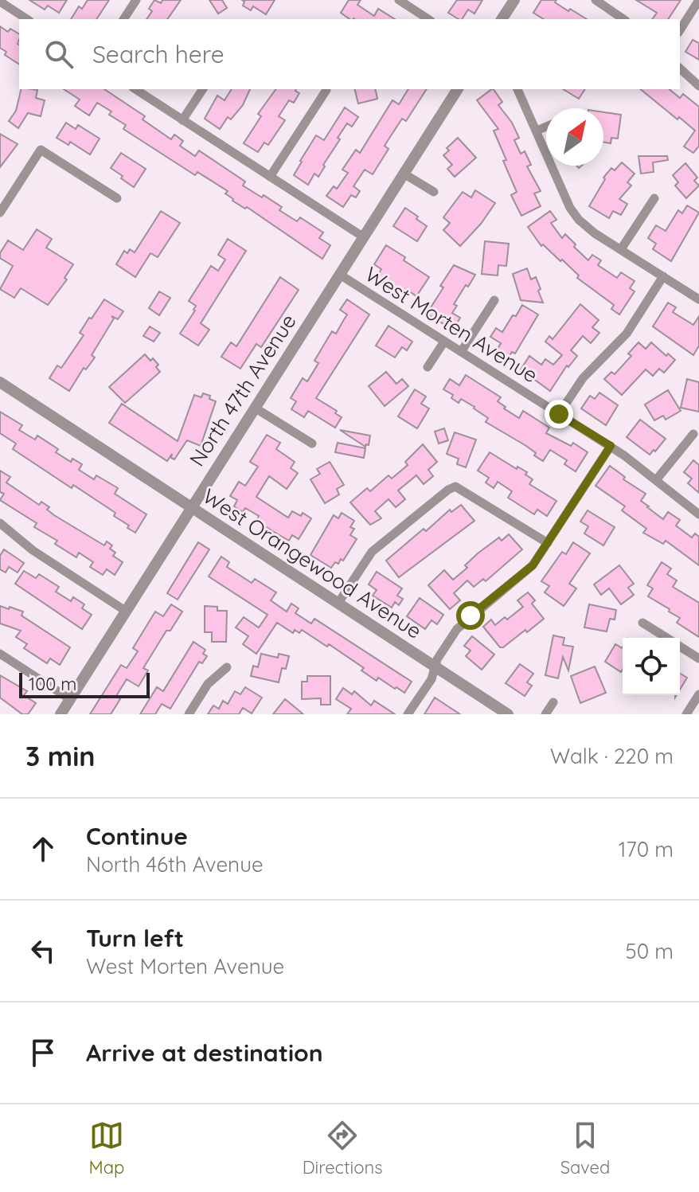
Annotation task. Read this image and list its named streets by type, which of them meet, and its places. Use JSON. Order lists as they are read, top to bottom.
{
  "streets": {
    "street": ["West Morten Avenue", "North 47th Avenue", "West Orangewood Avenue"]
  },
  "crossings": [
    ["West Morten Avenue", "North 47th Avenue"],
    ["North 47th Avenue", "West Orangewood Avenue"]
  ],
  "scale_bar": "100 m",
  "north": "top right",
  "page": {
    "search": "Search here",
    "scale": "100 m",
    "heading": ["3 min", "Walk · 220 m"],
    "list": [
      ["Continue", "North 46th Avenue", "170 m"],
      ["Turn left", "West Morten Avenue", "50 m"],
      "Arrive at destination"
    ],
    "nav": ["Map", "Directions", "Saved"]
  }
}
